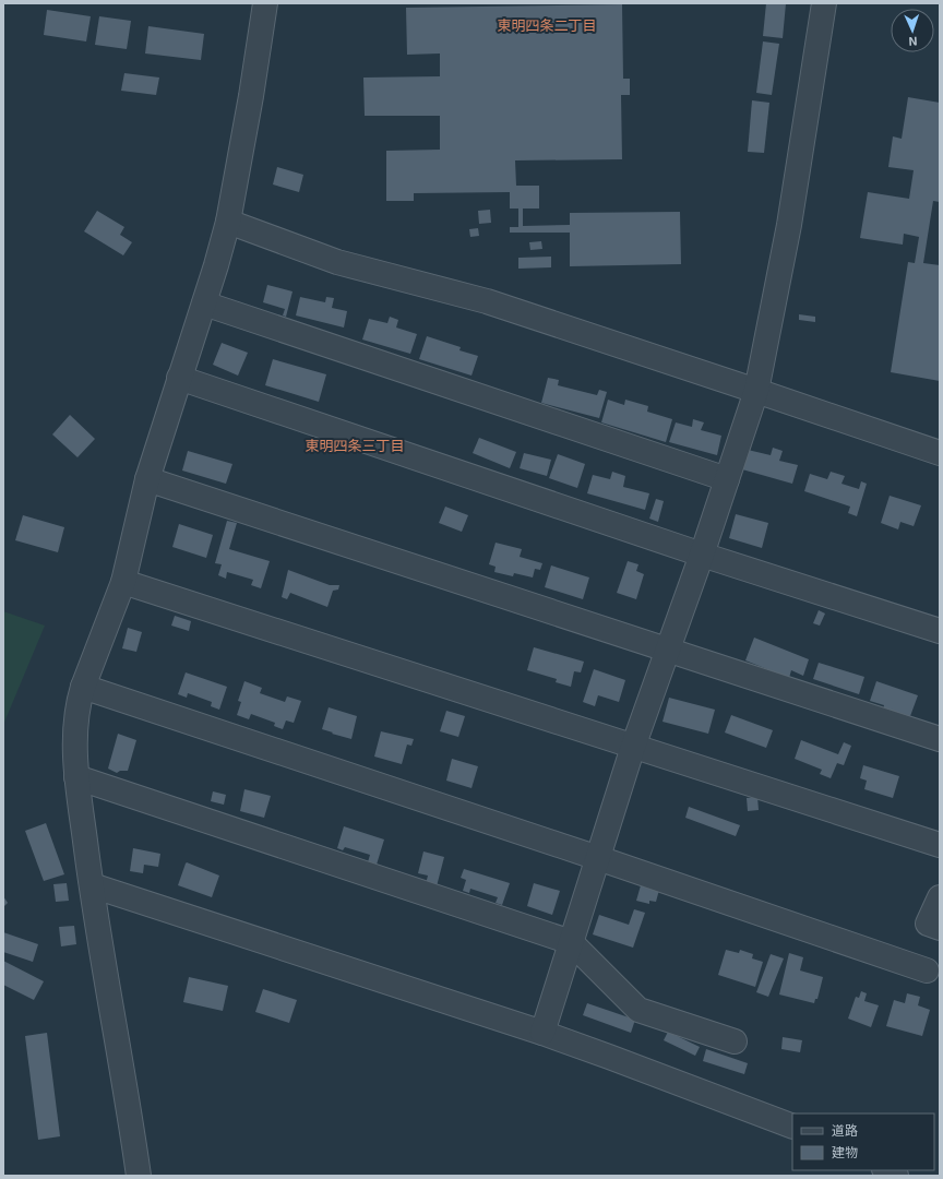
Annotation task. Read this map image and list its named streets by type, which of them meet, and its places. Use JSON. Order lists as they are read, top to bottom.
{
  "districts": ["東明四条二丁目", "東明四条三丁目"],
  "legend": ["道路", "建物"],
  "north": "bottom"
}
